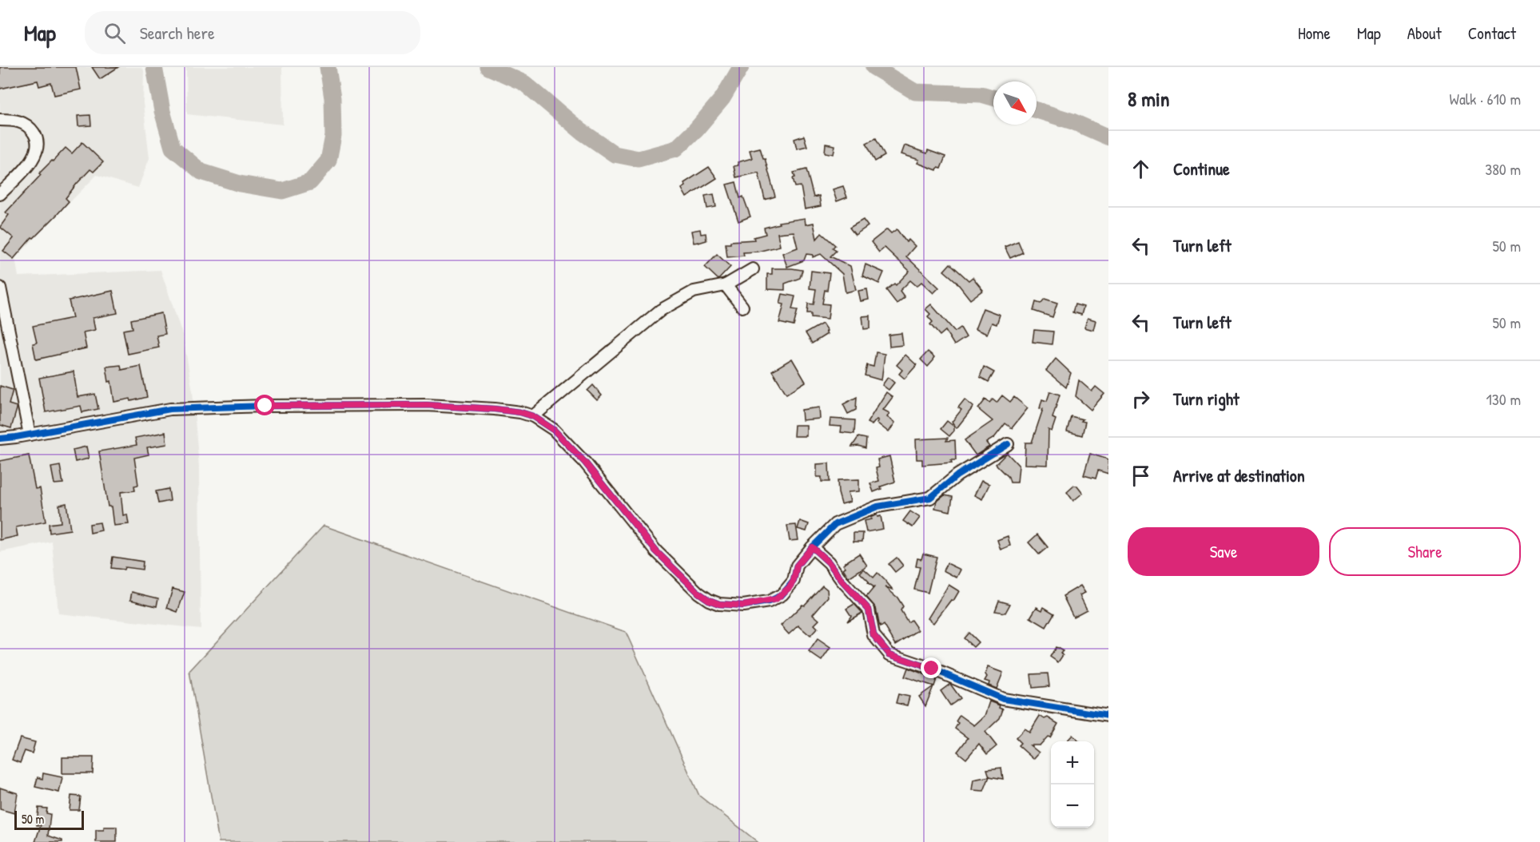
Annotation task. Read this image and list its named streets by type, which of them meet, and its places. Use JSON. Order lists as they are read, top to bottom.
{
  "scale_bar": "50 m",
  "north": "bottom right",
  "page": {
    "header": "Map",
    "search": "Search here",
    "nav": [
      "Home",
      "Map",
      "About",
      "Contact"
    ],
    "heading": ["8 min", "Walk · 610 m"],
    "list": [
      ["Continue", "380 m"],
      ["Turn left", "50 m"],
      ["Turn left", "50 m"],
      ["Turn right", "130 m"],
      "Arrive at destination"
    ],
    "buttons": ["Save", "Share"],
    "map_buttons": ["+", "−"],
    "scale": "50 m"
  }
}
